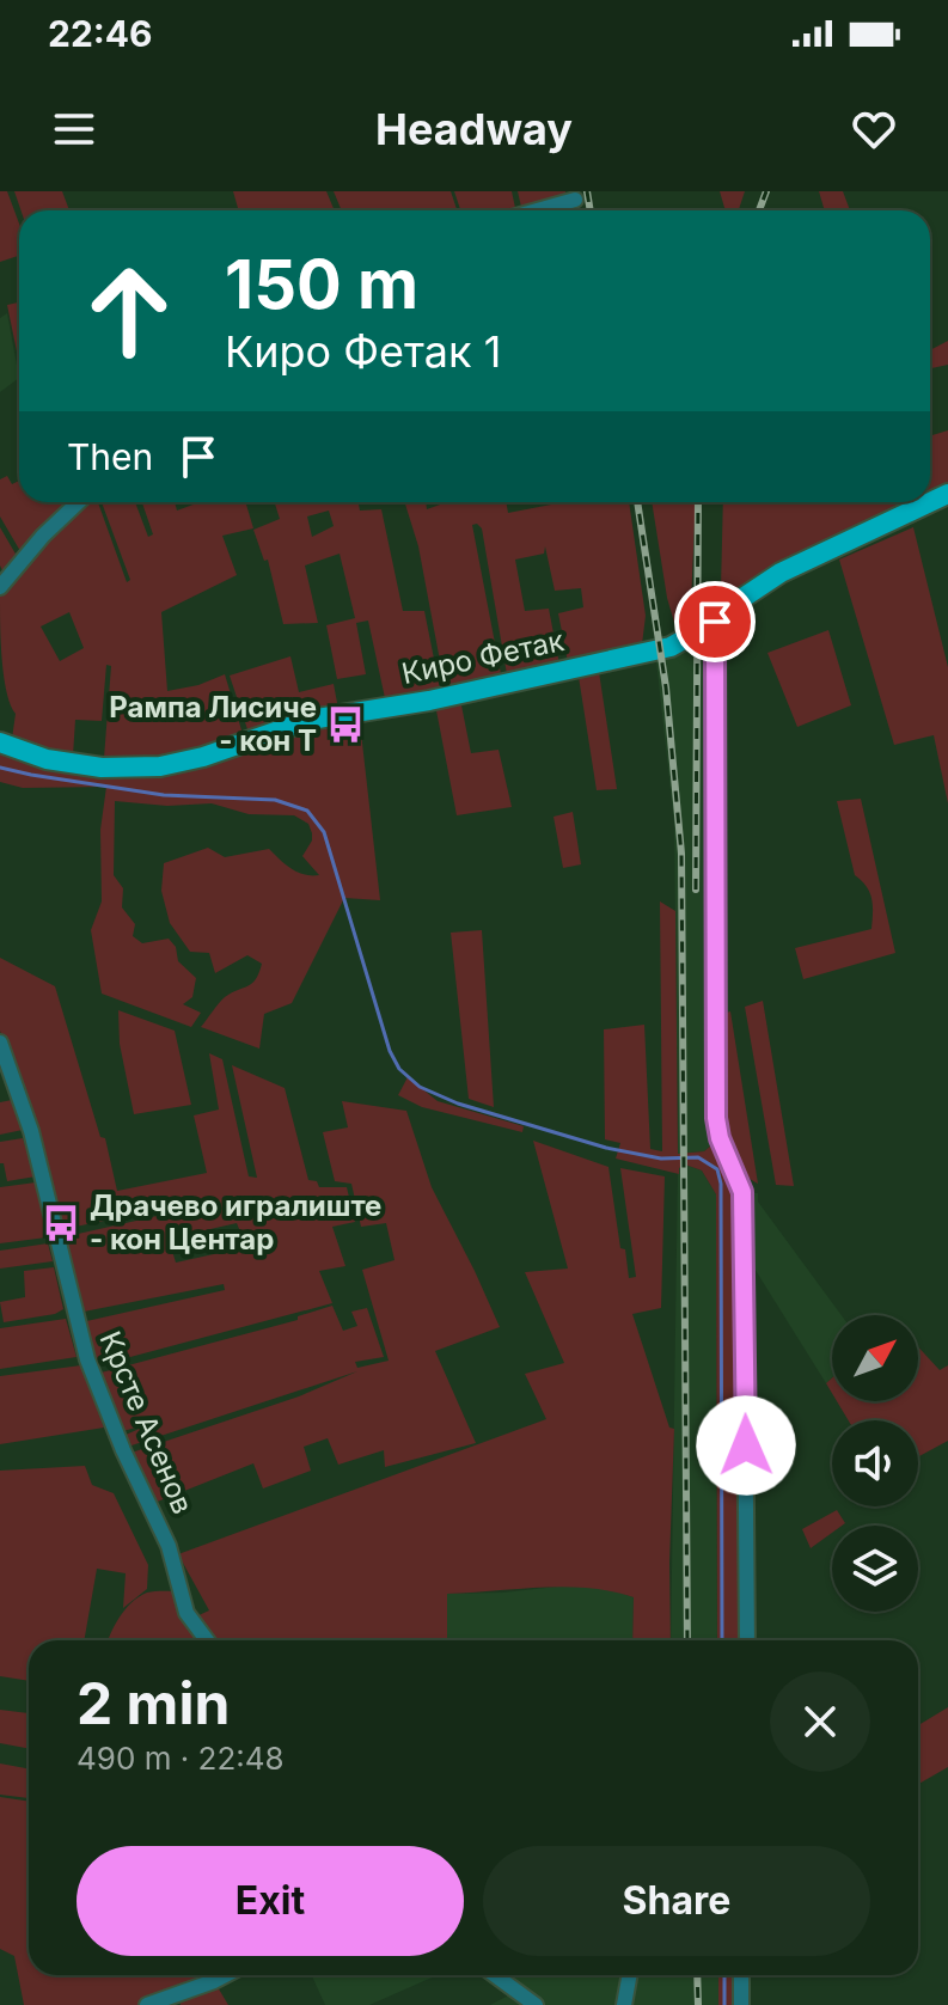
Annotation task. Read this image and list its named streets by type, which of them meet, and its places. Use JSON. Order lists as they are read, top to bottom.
{
  "streets": {
    "main road": ["Киро Фетак"],
    "street": ["Крсте Асенов"]
  },
  "places": {
    "bus stop": ["Рампа Лисиче - кон Т", "Драчево игралиште - кон Центар"]
  },
  "north": "top right",
  "page": {
    "status": "22:46",
    "header": "Headway",
    "turn": ["150 m", "Киро Фетак 1"],
    "then": "Then",
    "heading": ["2 min", "490 m · 22:48"],
    "buttons": ["Exit", "Share"]
  }
}
